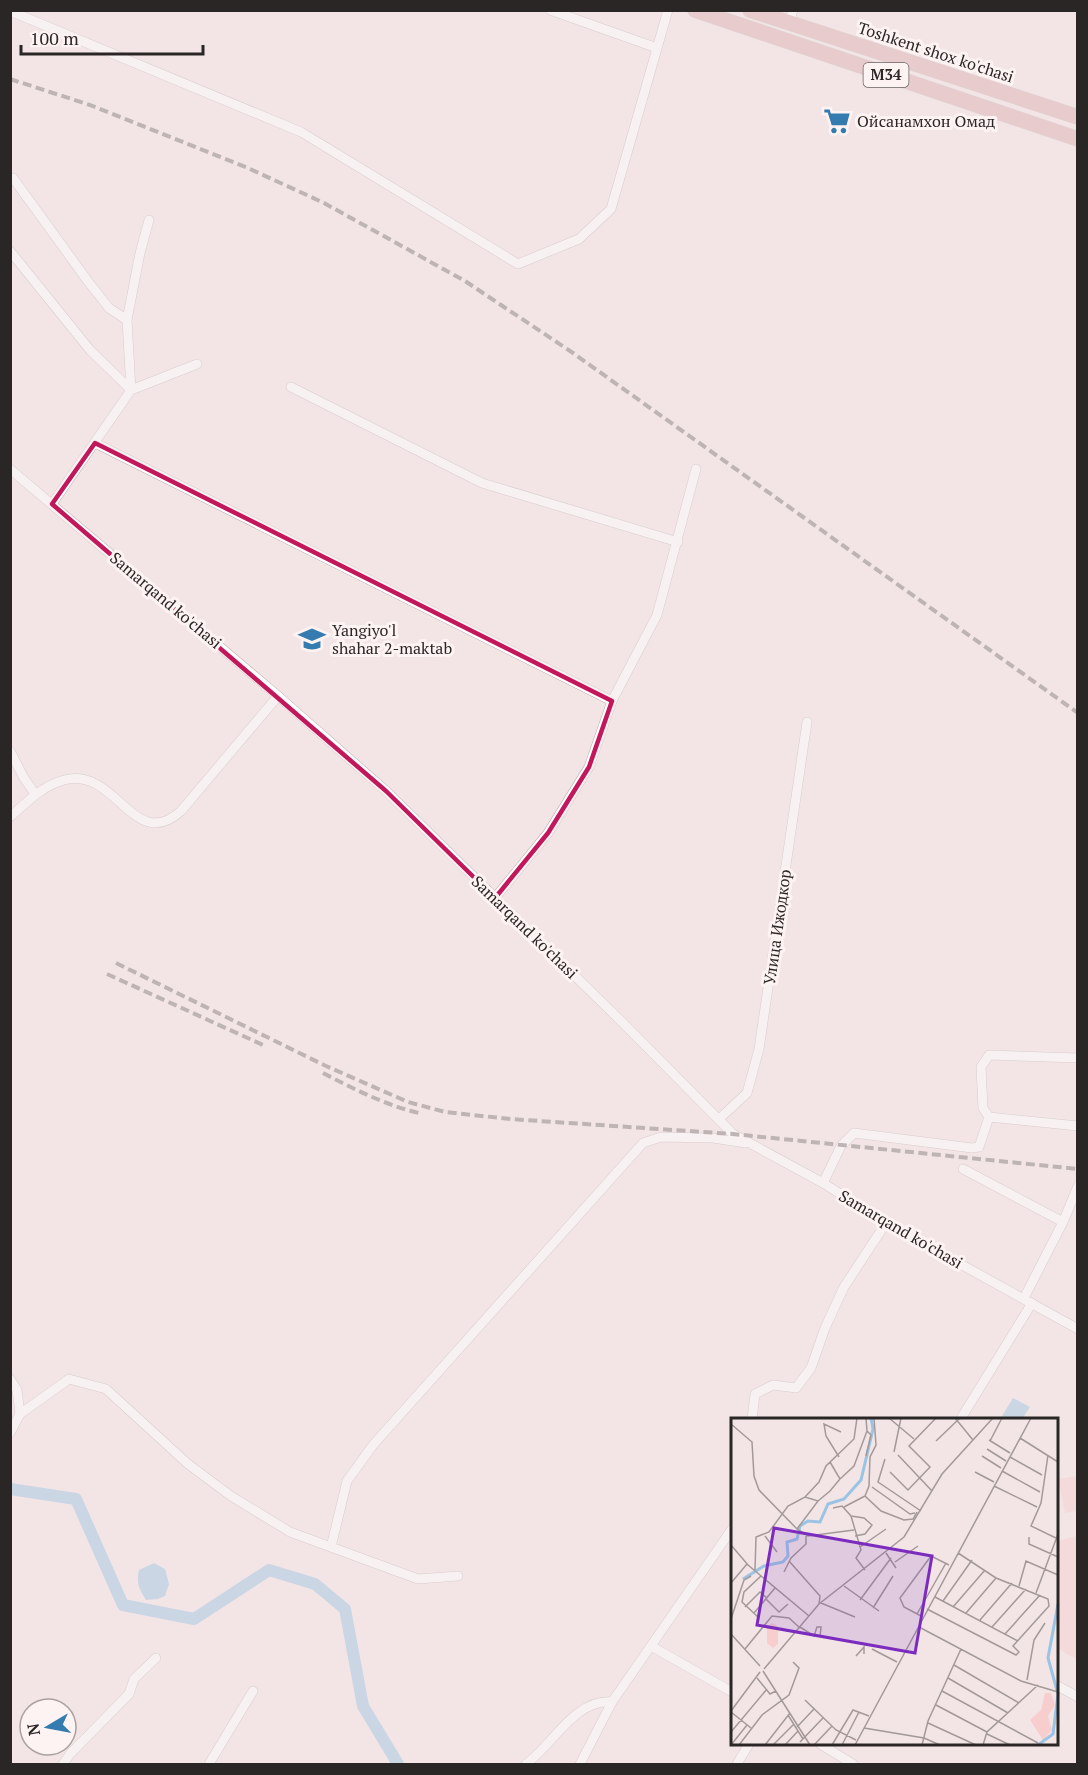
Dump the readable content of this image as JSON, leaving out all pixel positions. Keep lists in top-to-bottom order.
{
  "streets": {
    "main road": ["Toshkent shox ko'chasi", "M34"],
    "street": ["Samarqand ko'chasi", "Улица Ижодкор"]
  },
  "crossings": [
    ["Samarqand ko'chasi", "Улица Ижодкор"]
  ],
  "places": {
    "supermarket": ["Ойсанамхон Омад"],
    "school or university": ["Yangiyo'l shahar 2-maktab"]
  },
  "scale_bar": "100 m",
  "north": "left"
}
